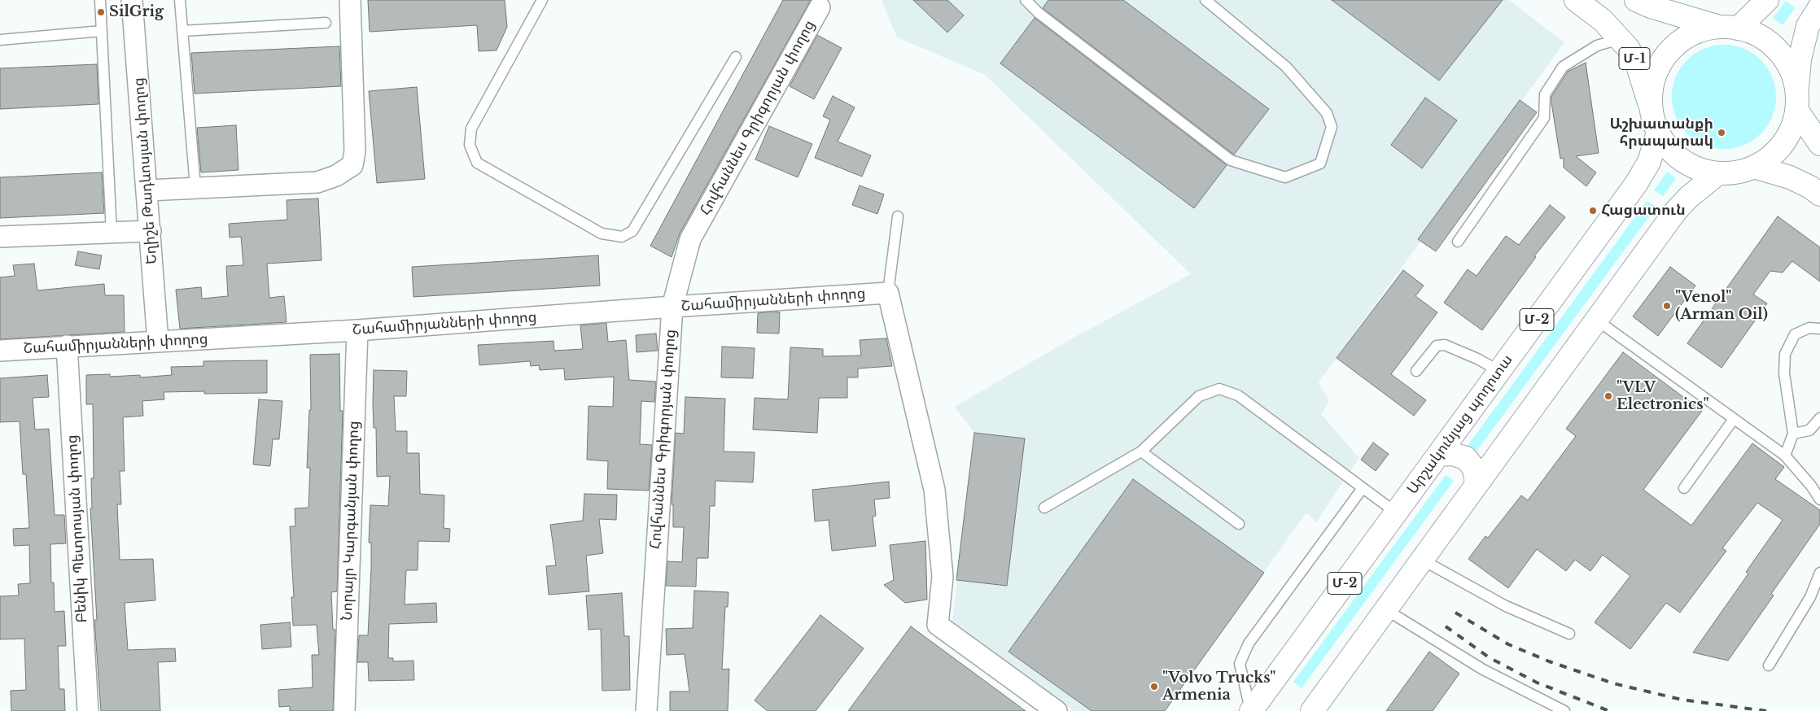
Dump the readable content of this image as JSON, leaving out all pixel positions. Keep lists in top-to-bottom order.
{
  "streets": {
    "main road": ["Մ-1", "Մ-2", "Արշակունյաց պողոտա"],
    "street": [
      "Հովհաննես Գրիգորյան փողոց",
      "Եղիշե Թադևոսյան փողոց",
      "Շահամիրյանների փողոց",
      "Նորայր Կարգանյան փողոց",
      "Բենիկ Պետրոսյան փողոց"
    ]
  },
  "crossings": [
    ["Հովհաննես Գրիգորյան փողոց", "Շահամիրյանների փողոց"],
    ["Եղիշե Թադևոսյան փողոց", "Շահամիրյանների փողոց"],
    ["Շահամիրյանների փողոց", "Նորայր Կարգանյան փողոց"],
    ["Շահամիրյանների փողոց", "Բենիկ Պետրոսյան փողոց"]
  ],
  "places": [
    "SilGrig",
    "Աշխատանքի հրապարակ",
    "Հացատուն",
    "\"Venol\" (Arman Oil)",
    "\"VLV Electronics\"",
    "\"Volvo Trucks\" Armenia"
  ]
}
